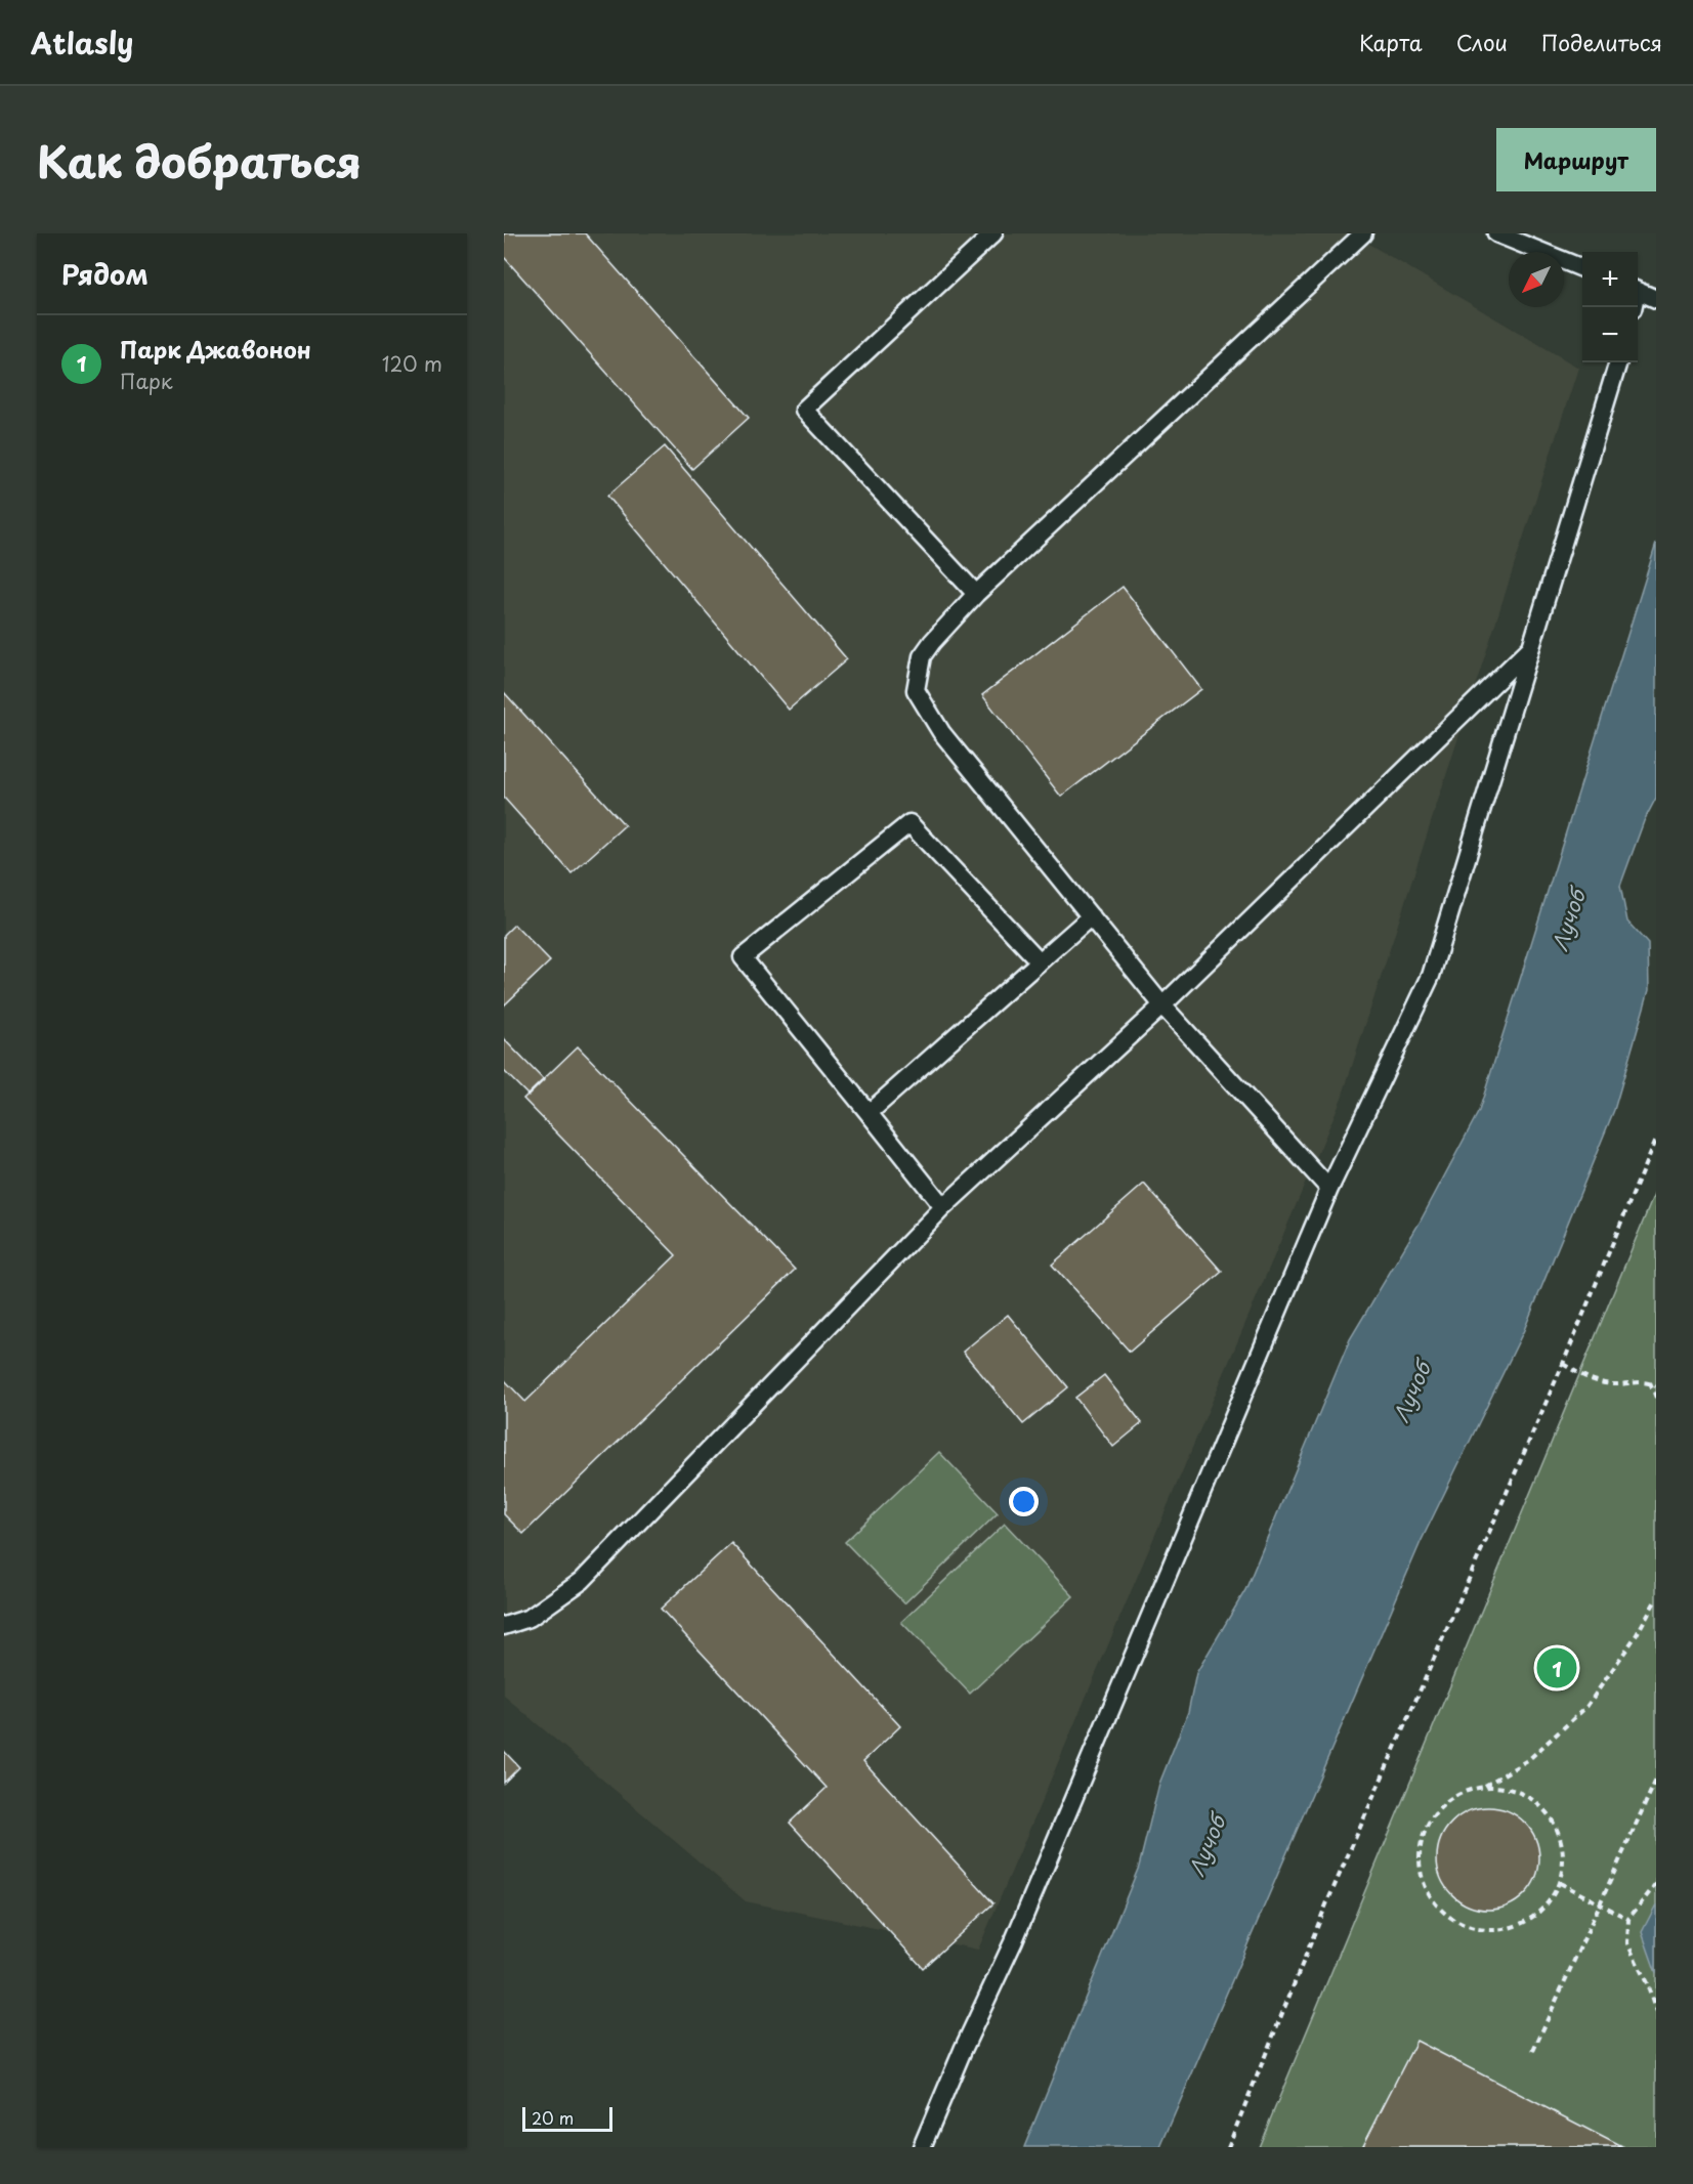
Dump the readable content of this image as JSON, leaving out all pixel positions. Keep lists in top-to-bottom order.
{
  "water": ["Лучоб"],
  "scale_bar": "20 m",
  "north": "bottom left",
  "page": {
    "header": "Atlasly",
    "nav": ["Карта", "Слои", "Поделиться"],
    "title": "Как добраться",
    "buttons": "Маршрут",
    "heading": "Рядом",
    "map_buttons": ["+", "−"],
    "list": [
      {
        "mark": "1",
        "name": "Парк Джавонон",
        "note": "Парк",
        "value": "120 m"
      }
    ],
    "pins": "1",
    "scale": "20 m"
  }
}
